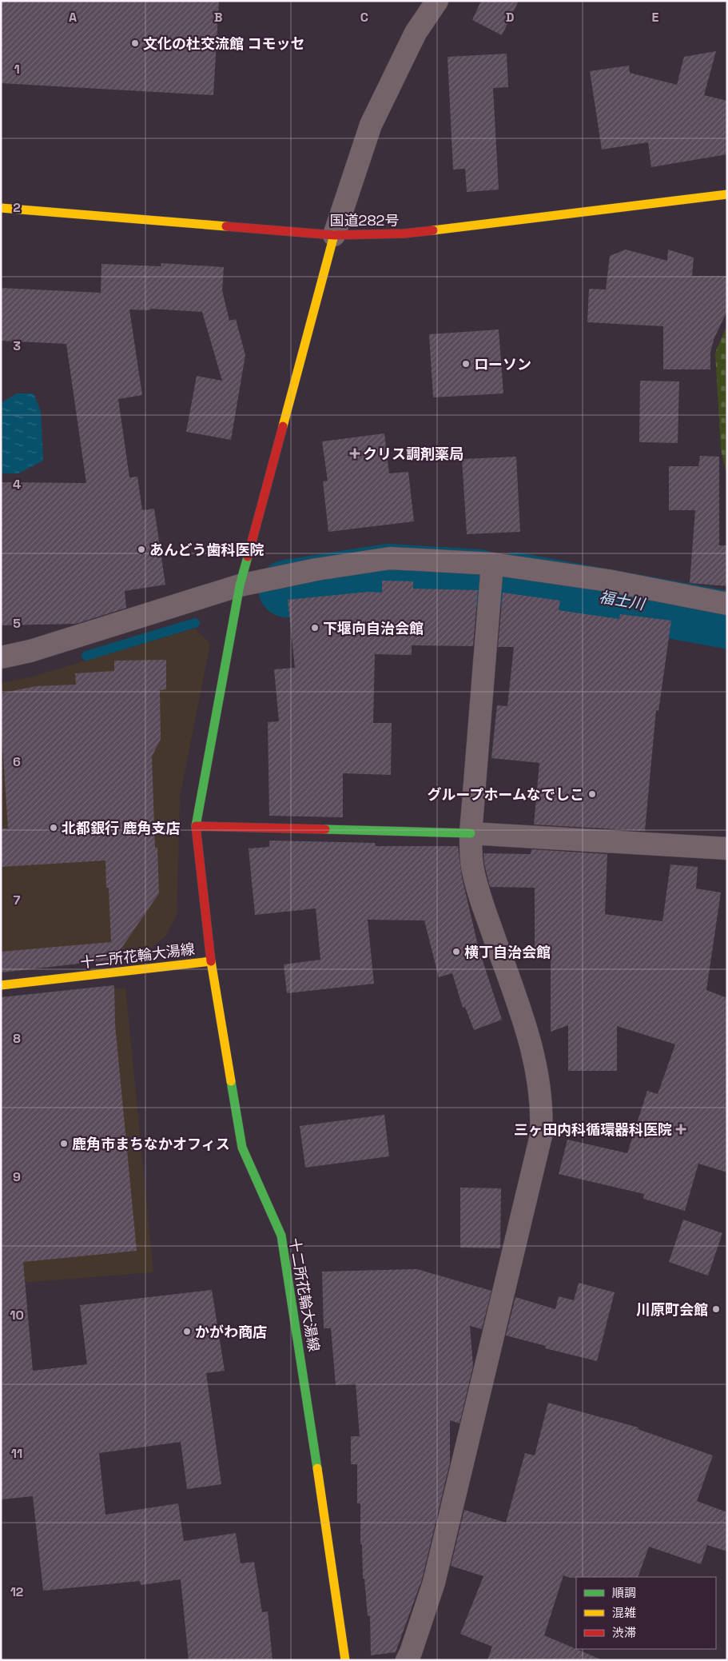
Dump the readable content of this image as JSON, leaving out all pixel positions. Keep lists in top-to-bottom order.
{
  "streets": {
    "main road": ["国道282号", "十二所花輪大湯線"]
  },
  "water": ["福士川"],
  "places": {
    "other": [
      "文化の杜交流館 コモッセ",
      "ローソン",
      "あんどう歯科医院",
      "下堰向自治会館",
      "グループホームなでしこ",
      "北都銀行 鹿角支店",
      "横丁自治会館",
      "鹿角市まちなかオフィス",
      "川原町会館",
      "かがわ商店"
    ],
    "health": ["クリス調剤薬局", "三ヶ田内科循環器科医院"]
  },
  "legend": ["順調", "混雑", "渋滞"],
  "grid": {
    "columns": [
      "A",
      "B",
      "C",
      "D",
      "E"
    ],
    "rows": [
      "1",
      "2",
      "3",
      "4",
      "5",
      "6",
      "7",
      "8",
      "9",
      "10",
      "11",
      "12"
    ]
  }
}
